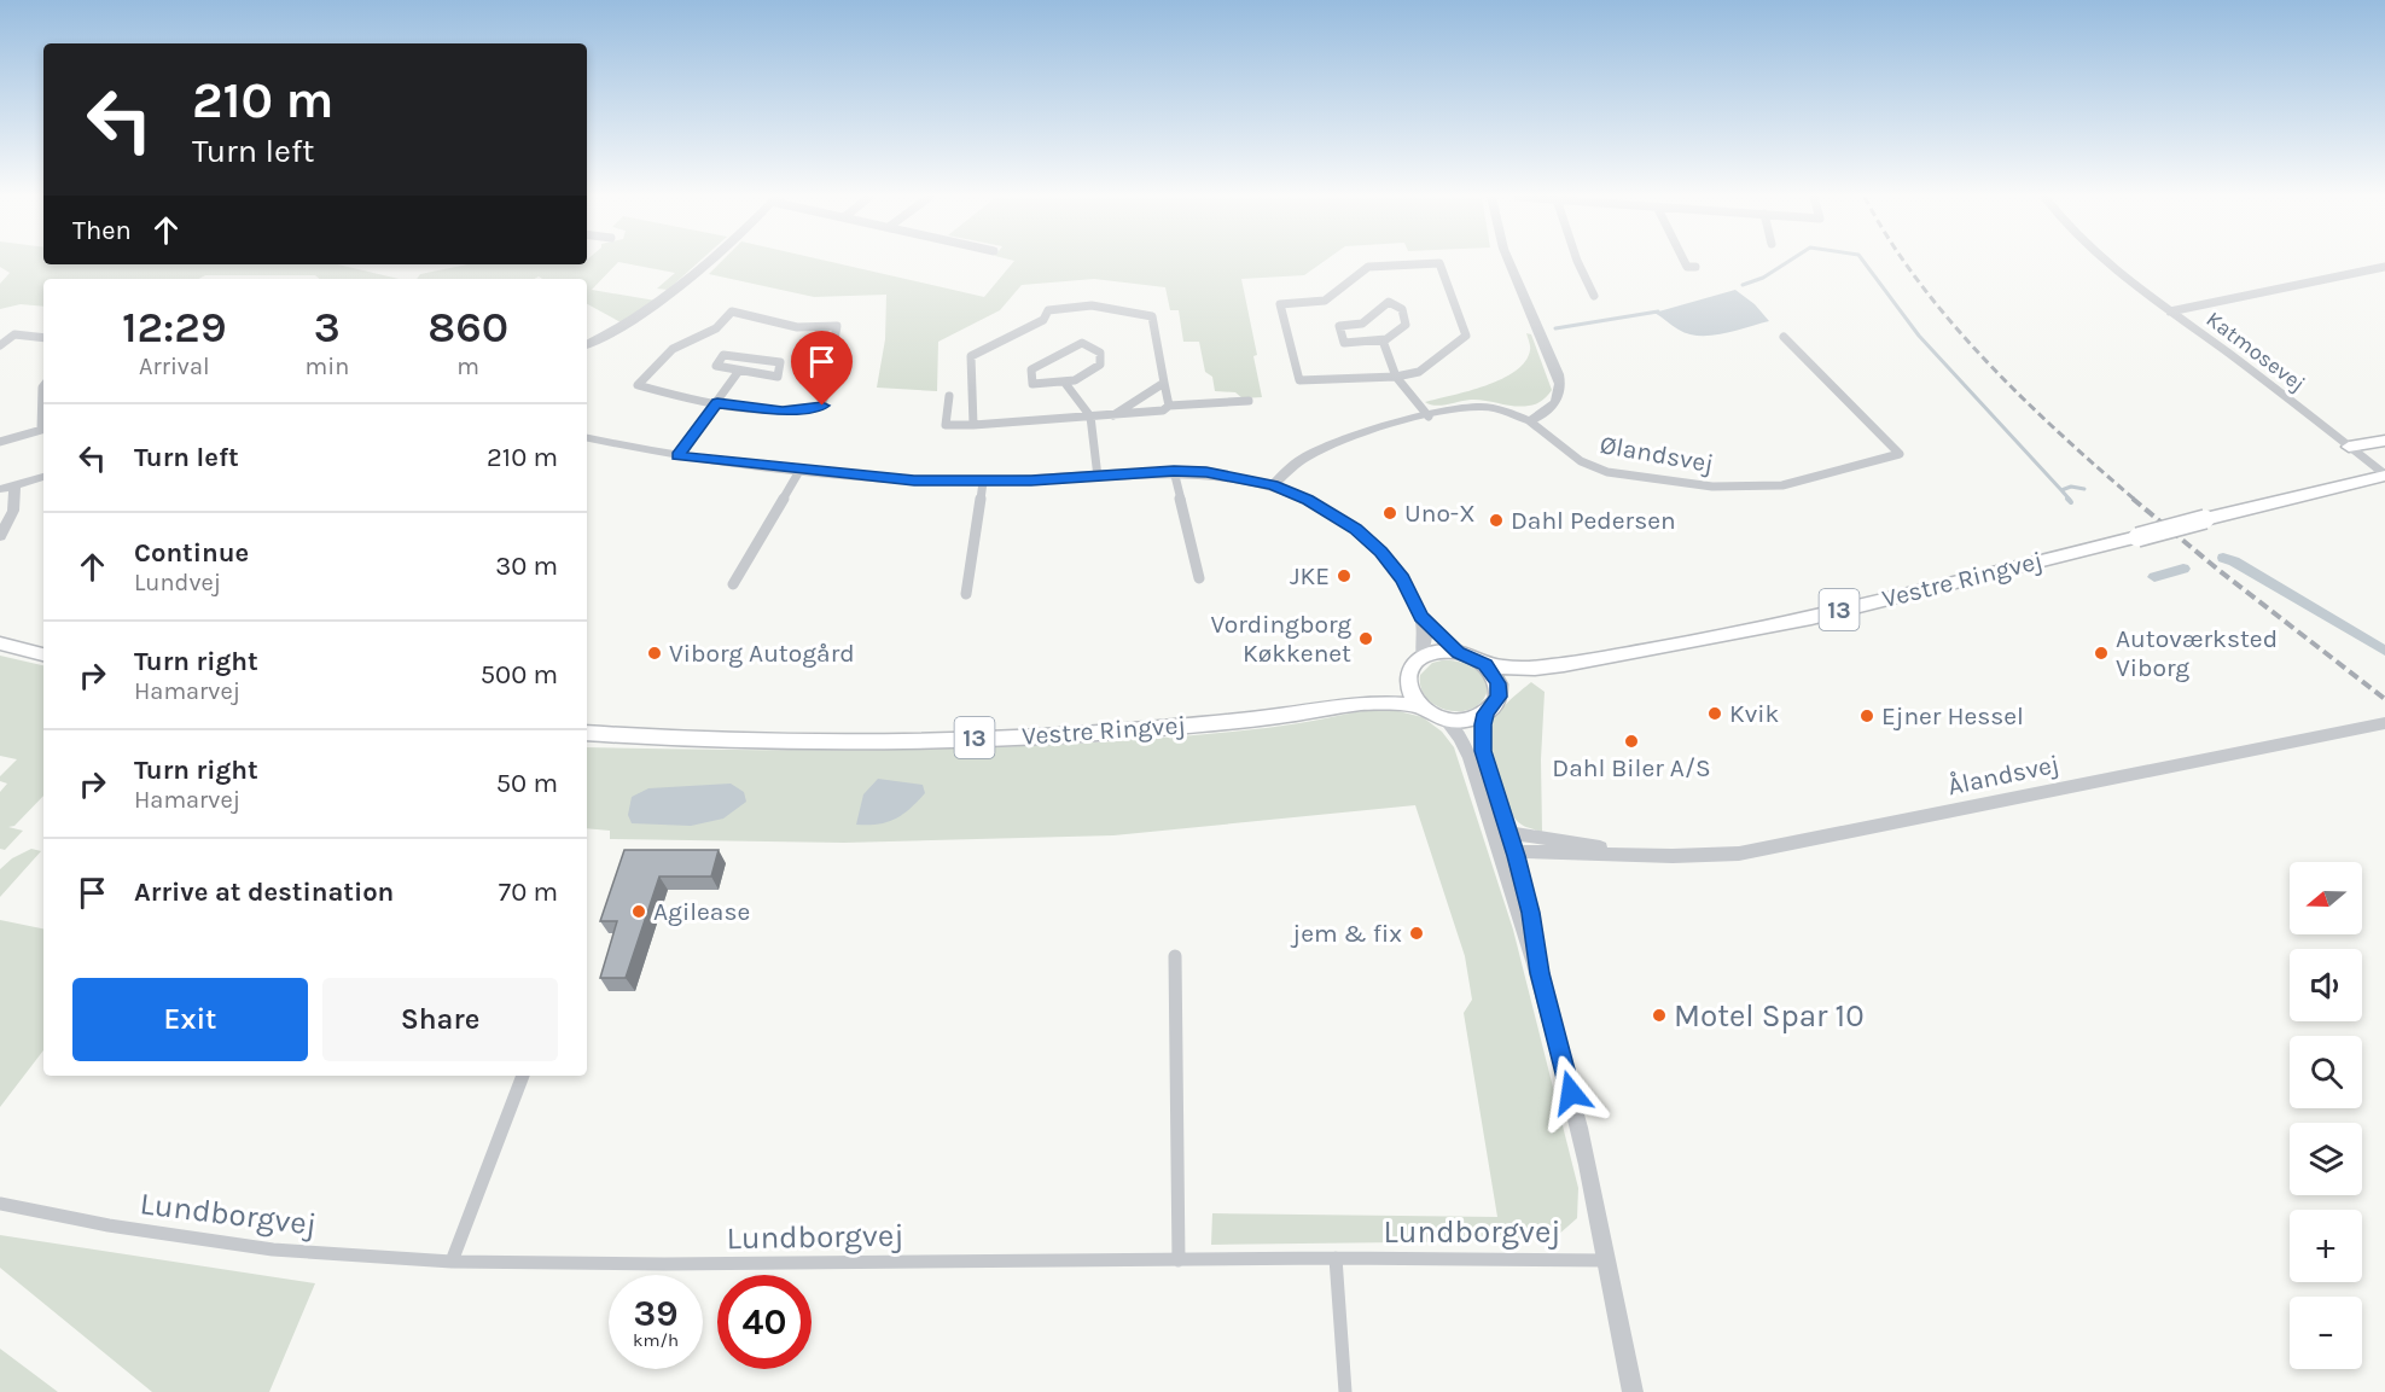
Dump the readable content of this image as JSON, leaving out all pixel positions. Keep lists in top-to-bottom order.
{
  "streets": {
    "main road": ["Vestre Ringvej", "13"],
    "street": [
      "Katmosevej",
      "Ølandsvej",
      "Ålandsvej",
      "Lundborgvej"
    ]
  },
  "crossings": [
    ["Katmosevej", "Vestre Ringvej"],
    ["Vestre Ringvej", "13"]
  ],
  "places": [
    "Uno-X",
    "Dahl Pedersen",
    "JKE",
    "Vordingborg Køkkenet",
    "Viborg Autogård",
    "Autoværksted Viborg",
    "Kvik",
    "Ejner Hessel",
    "Dahl Biler A/S",
    "Agilease",
    "jem & fix",
    "Motel Spar 10"
  ],
  "north": "left",
  "page": {
    "turn": ["210 m", "Turn left"],
    "then": "Then",
    "eta": [
      "12:29",
      "Arrival",
      "3",
      "min",
      "860",
      "m"
    ],
    "list": [
      {
        "name": "Turn left",
        "value": "210 m"
      },
      {
        "name": "Continue",
        "note": "Lundvej",
        "value": "30 m"
      },
      {
        "name": "Turn right",
        "note": "Hamarvej",
        "value": "500 m"
      },
      {
        "name": "Turn right",
        "note": "Hamarvej",
        "value": "50 m"
      },
      {
        "name": "Arrive at destination",
        "value": "70 m"
      }
    ],
    "map_buttons": ["+", "−"],
    "buttons": ["Exit", "Share"],
    "speed": "39 km/h",
    "limit": "40"
  }
}
